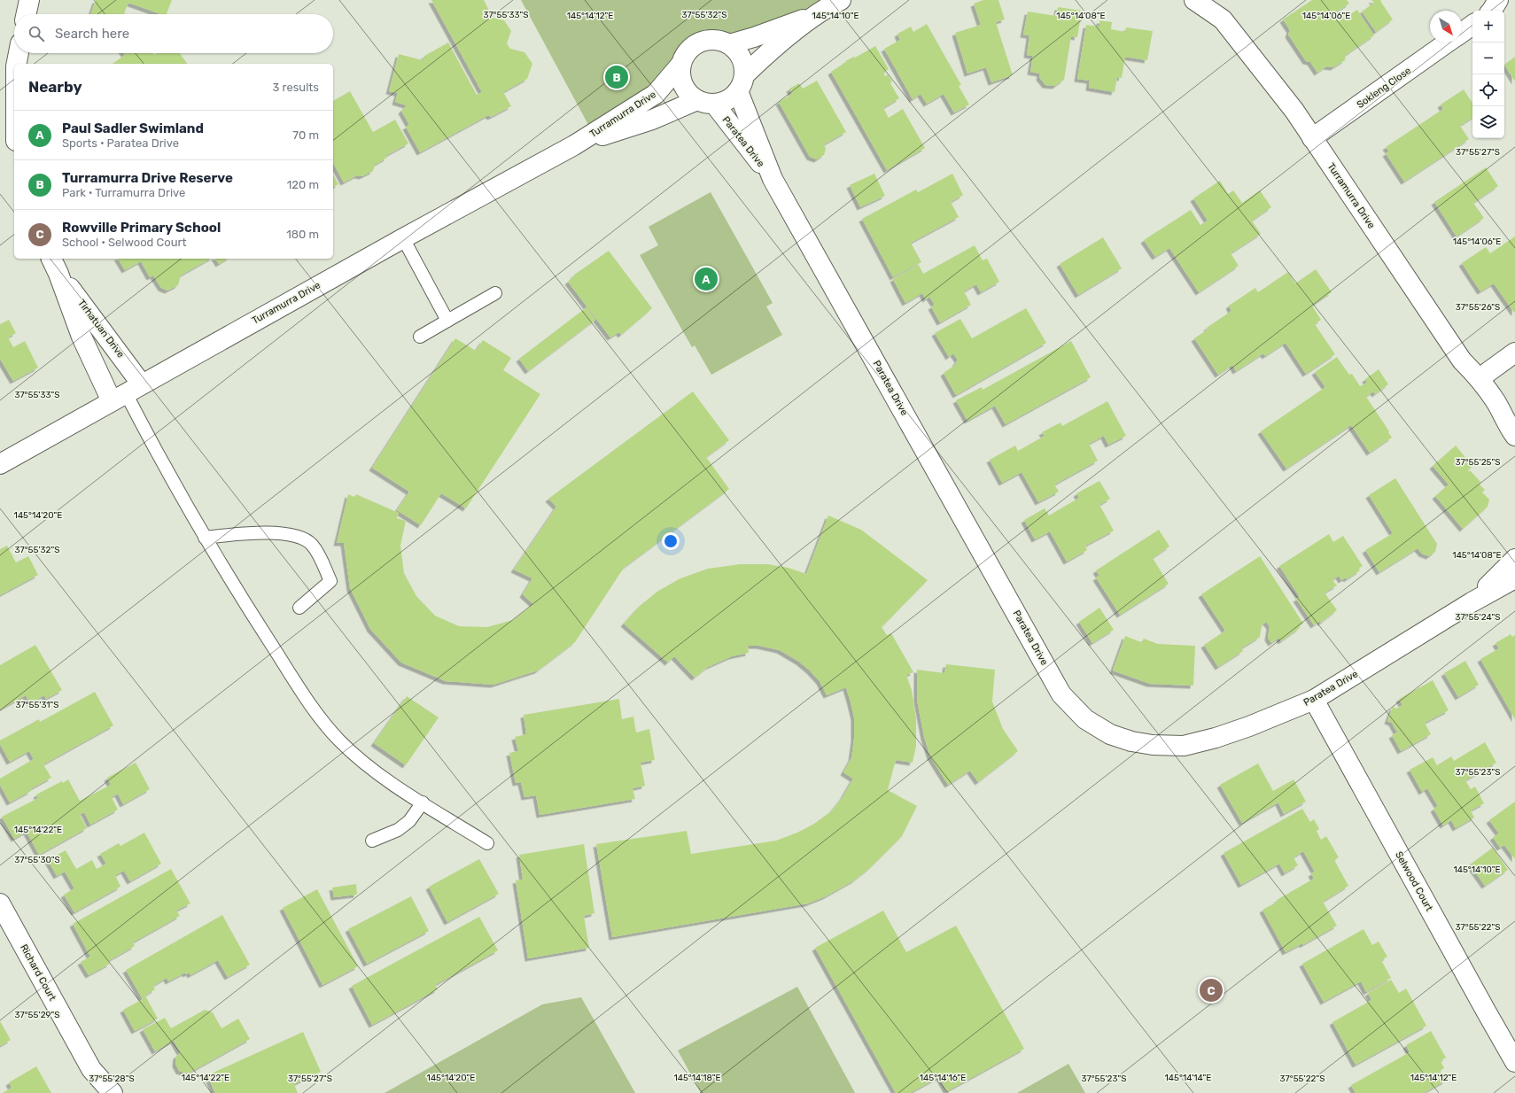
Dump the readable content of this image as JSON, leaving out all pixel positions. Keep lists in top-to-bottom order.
{
  "streets": {
    "street": [
      "Sokleng Close",
      "Turramurra Drive",
      "Paratea Drive",
      "Tirhatuan Drive",
      "Selwood Court",
      "Richard Court"
    ]
  },
  "crossings": [
    ["Sokleng Close", "Turramurra Drive"],
    ["Turramurra Drive", "Paratea Drive"],
    ["Turramurra Drive", "Tirhatuan Drive"],
    ["Paratea Drive", "Selwood Court"]
  ],
  "north": "bottom right",
  "page": {
    "map_buttons": ["+", "−"],
    "search": "Search here",
    "pins": ["B", "A", "C"],
    "heading": ["Nearby", "3 results"],
    "list": [
      {
        "mark": "A",
        "name": "Paul Sadler Swimland",
        "note": "Sports · Paratea Drive",
        "value": "70 m"
      },
      {
        "mark": "B",
        "name": "Turramurra Drive Reserve",
        "note": "Park · Turramurra Drive",
        "value": "120 m"
      },
      {
        "mark": "C",
        "name": "Rowville Primary School",
        "note": "School · Selwood Court",
        "value": "180 m"
      }
    ]
  },
  "coordinates": [
    "37°55'33\"S",
    "37°55'32\"S",
    "145°14'12\"E",
    "145°14'10\"E",
    "145°14'08\"E",
    "145°14'06\"E",
    "37°55'27\"S",
    "37°55'26\"S",
    "37°55'25\"S",
    "145°14'20\"E",
    "37°55'24\"S",
    "37°55'31\"S",
    "37°55'23\"S",
    "145°14'22\"E",
    "37°55'30\"S",
    "37°55'22\"S",
    "37°55'29\"S",
    "145°14'18\"E",
    "145°14'16\"E",
    "145°14'14\"E",
    "37°55'28\"S"
  ]
}
